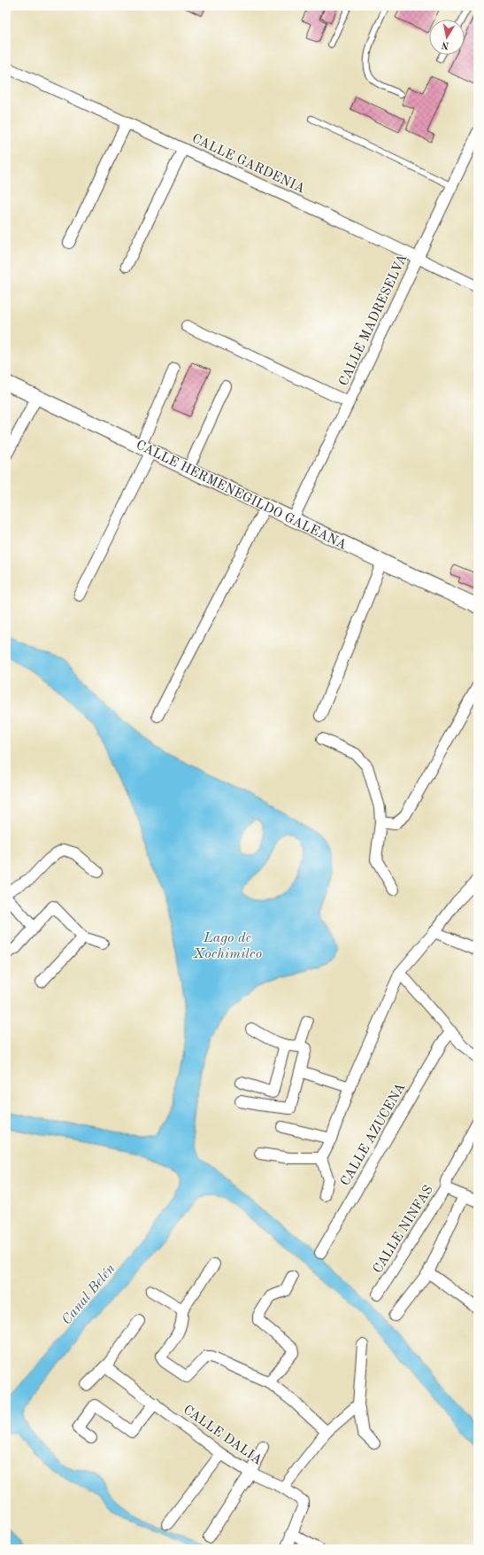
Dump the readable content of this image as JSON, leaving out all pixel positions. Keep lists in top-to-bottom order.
{
  "streets": {
    "street": [
      "CALLE GARDENIA",
      "CALLE MADRESELVA",
      "CALLE HERMENEGILDO GALEANA",
      "CALLE AZUCENA",
      "CALLE NINFAS",
      "CALLE DALIA"
    ]
  },
  "crossings": [
    ["CALLE GARDENIA", "CALLE MADRESELVA"],
    ["CALLE MADRESELVA", "CALLE HERMENEGILDO GALEANA"]
  ],
  "water": ["Lago de Xochimilco", "Canal Belén"],
  "north": "bottom"
}
